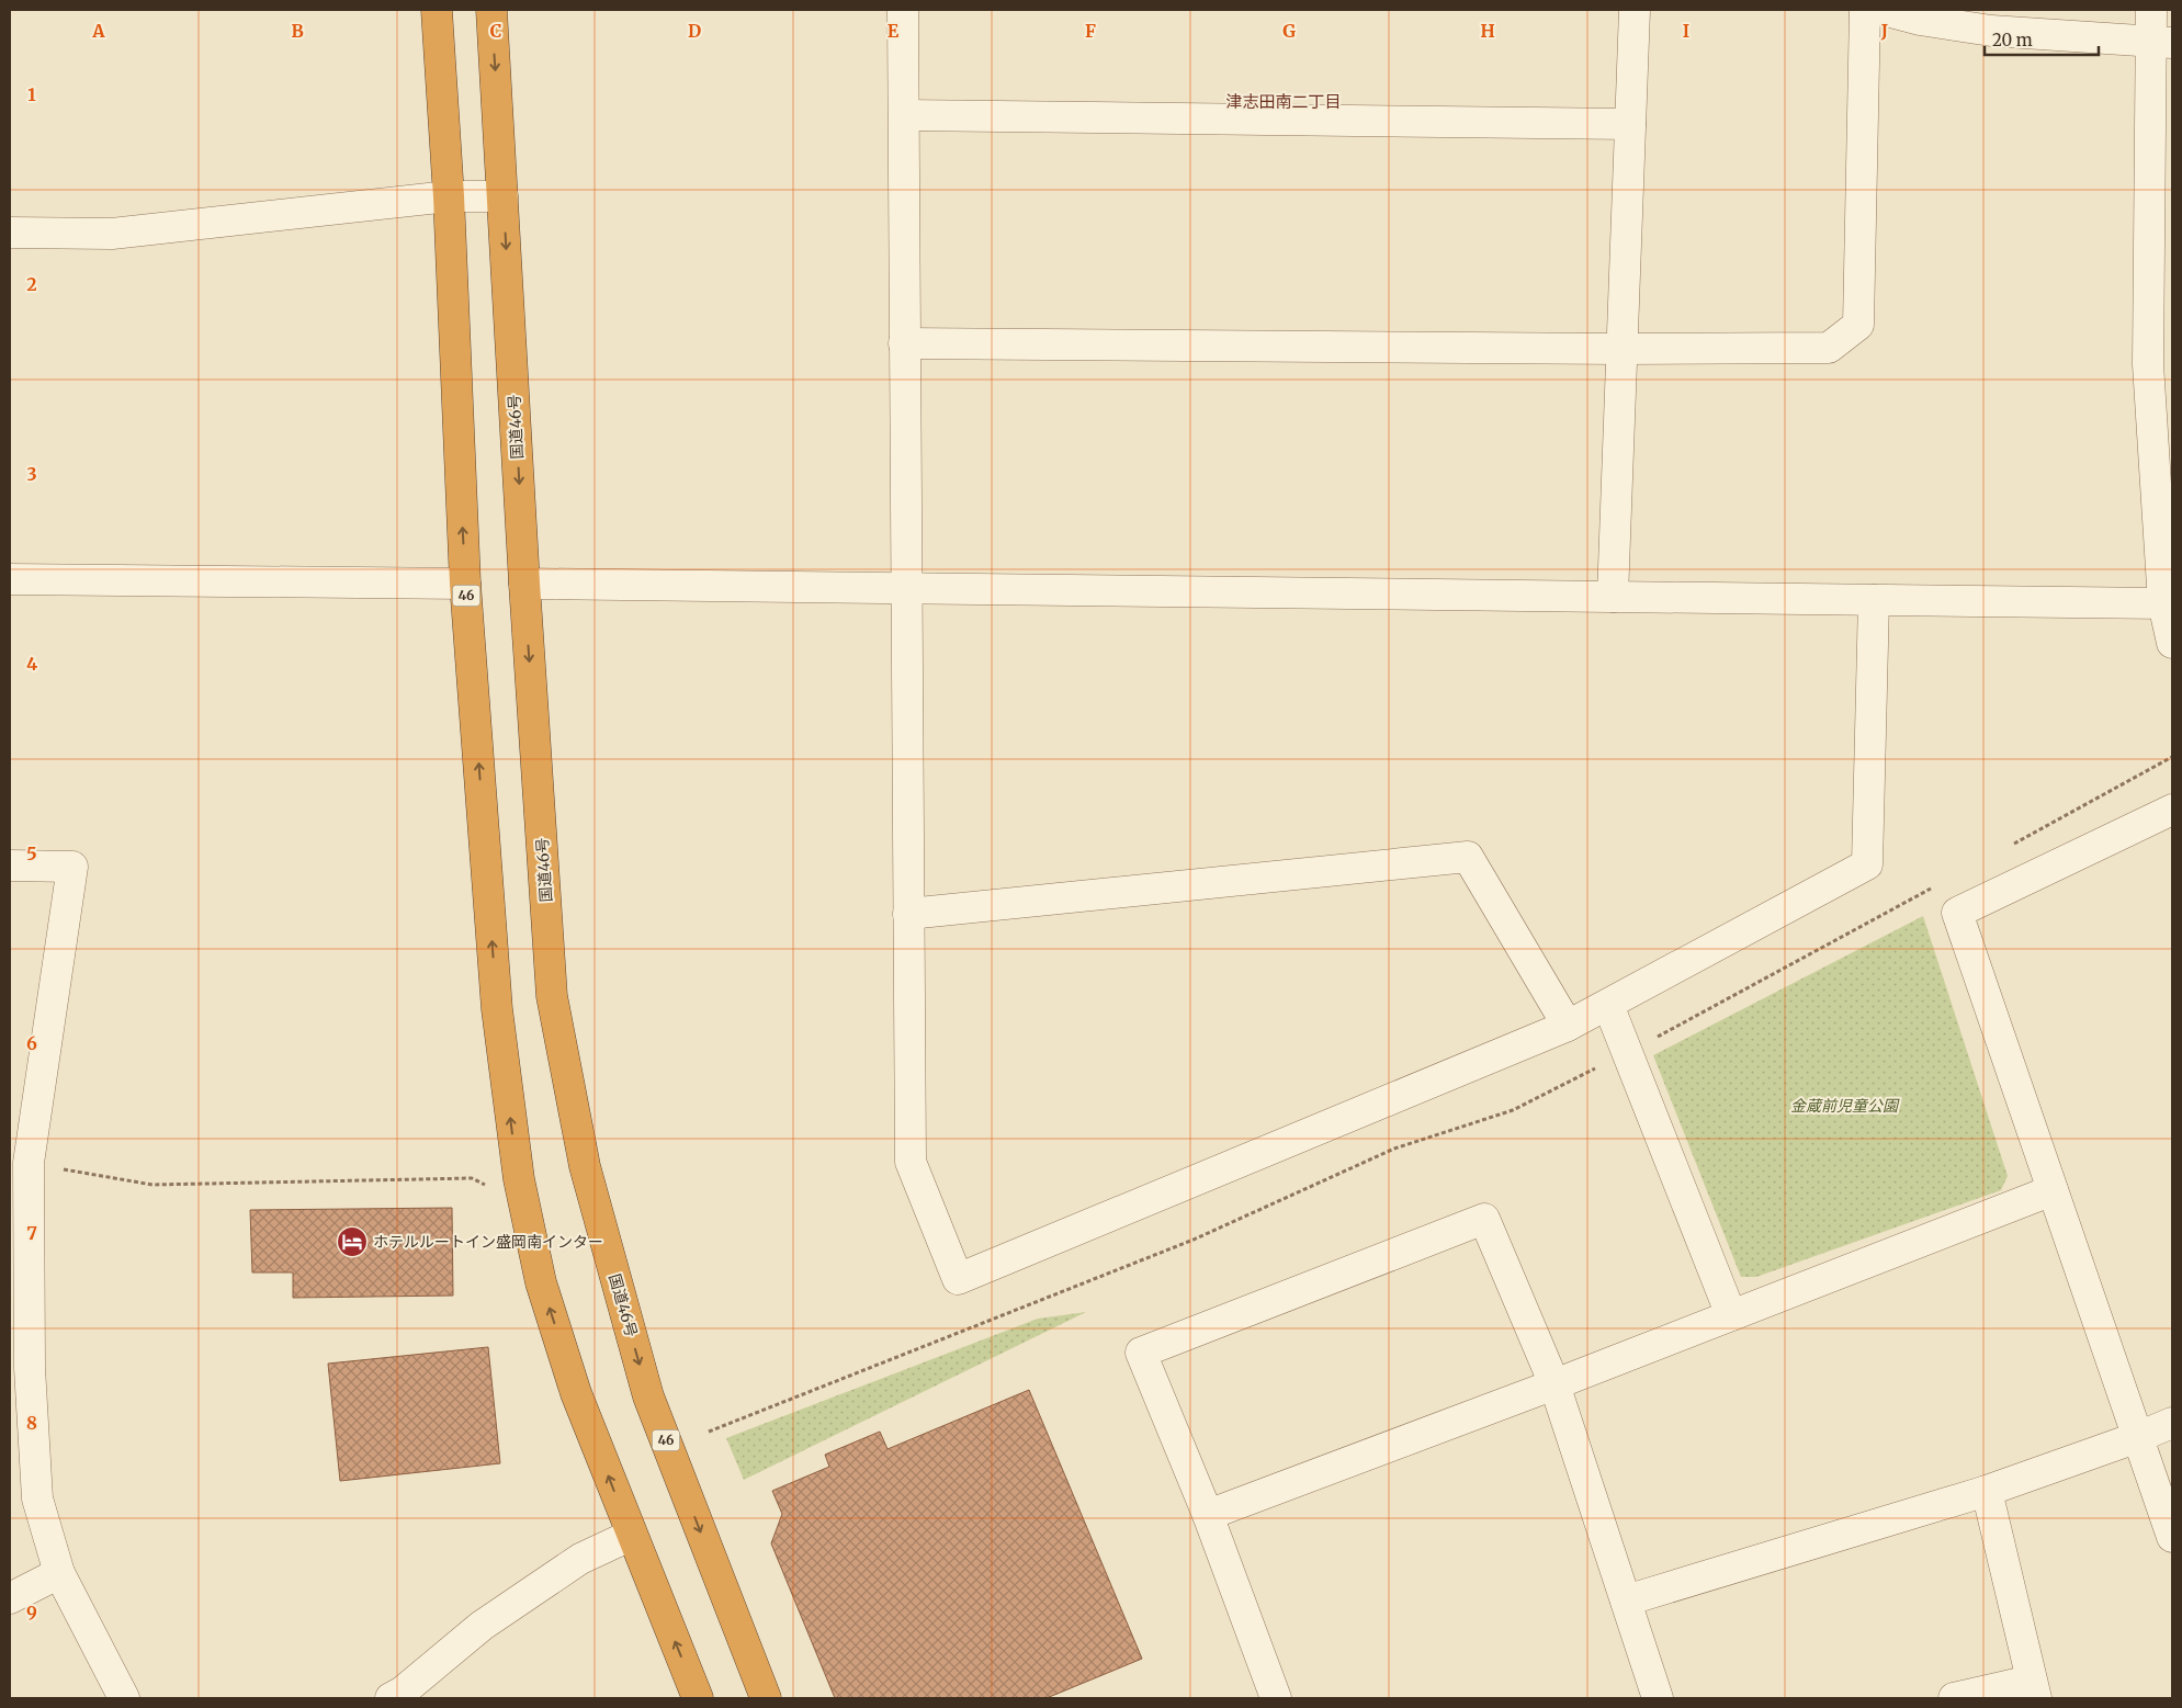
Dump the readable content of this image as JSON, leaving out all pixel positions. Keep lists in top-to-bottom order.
{
  "streets": {
    "highway": ["国道46号", "46"]
  },
  "districts": ["津志田南二丁目"],
  "parks": ["金蔵前児童公園"],
  "places": {
    "hotel": ["ホテルルートイン盛岡南インター"]
  },
  "scale_bar": "20 m",
  "grid": {
    "columns": [
      "A",
      "B",
      "C",
      "D",
      "E",
      "F",
      "G",
      "H",
      "I",
      "J"
    ],
    "rows": [
      "1",
      "2",
      "3",
      "4",
      "5",
      "6",
      "7",
      "8",
      "9"
    ]
  }
}
